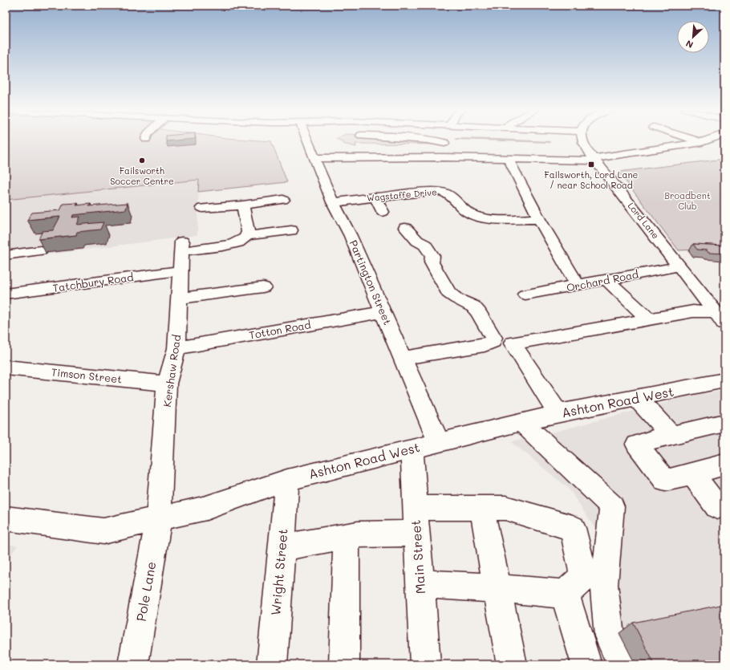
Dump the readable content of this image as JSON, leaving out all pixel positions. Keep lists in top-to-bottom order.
{
  "streets": {
    "street": [
      "Wagstaffe Drive",
      "Lord Lane",
      "Orchard Road",
      "Tatchbury Road",
      "Partington Street",
      "Totton Road",
      "Kershaw Road",
      "Timson Street",
      "Ashton Road West",
      "Main Street",
      "Wright Street",
      "Pole Lane"
    ]
  },
  "crossings": [
    ["Wagstaffe Drive", "Partington Street"],
    ["Lord Lane", "Orchard Road"],
    ["Tatchbury Road", "Kershaw Road"],
    ["Partington Street", "Totton Road"],
    ["Partington Street", "Ashton Road West"],
    ["Totton Road", "Kershaw Road"],
    ["Kershaw Road", "Timson Street"],
    ["Kershaw Road", "Ashton Road West"],
    ["Kershaw Road", "Pole Lane"],
    ["Ashton Road West", "Main Street"],
    ["Ashton Road West", "Wright Street"],
    ["Ashton Road West", "Pole Lane"]
  ],
  "parks": ["Broadbent Club"],
  "places": {
    "other": ["Failsworth Soccer Centre"],
    "transit": ["Failsworth, Lord Lane / near School Road"]
  },
  "north": "bottom left"
}
